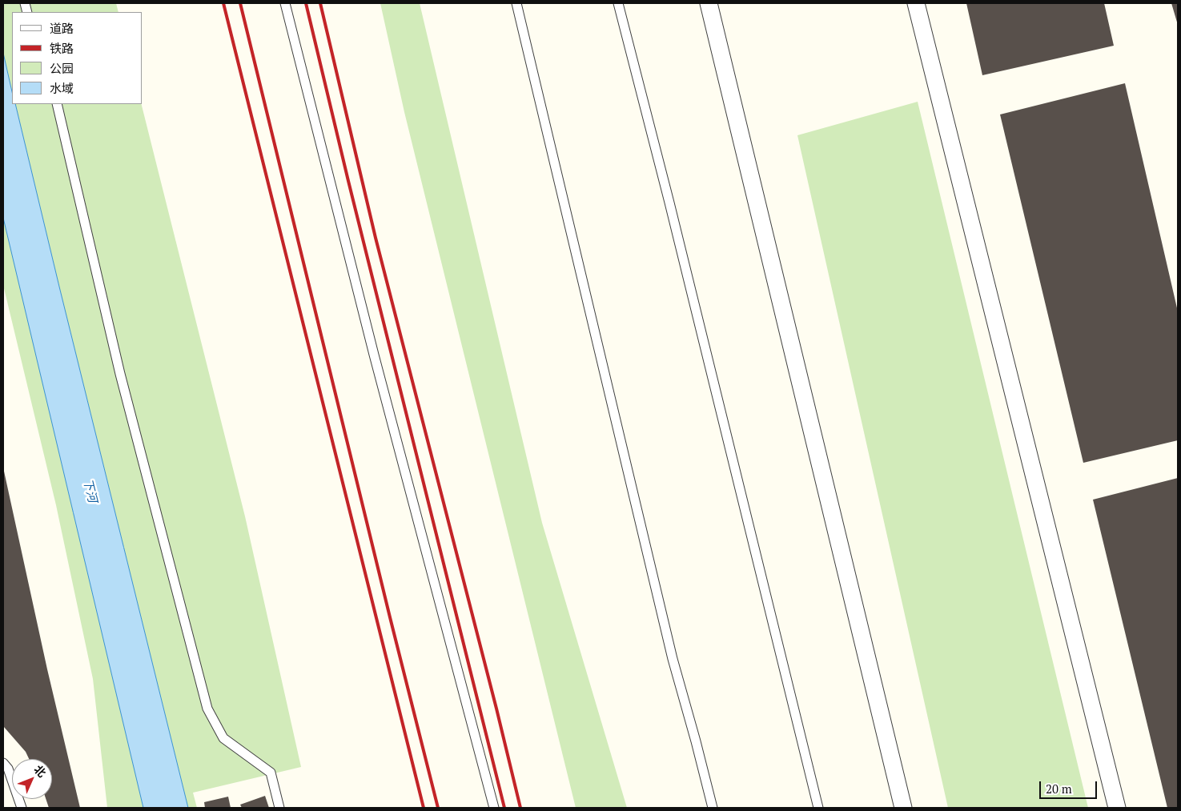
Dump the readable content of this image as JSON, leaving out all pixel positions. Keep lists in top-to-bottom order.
{
  "water": ["下河"],
  "legend": [
    "道路",
    "铁路",
    "公园",
    "水域"
  ],
  "scale_bar": "20 m",
  "north": "top right"
}
